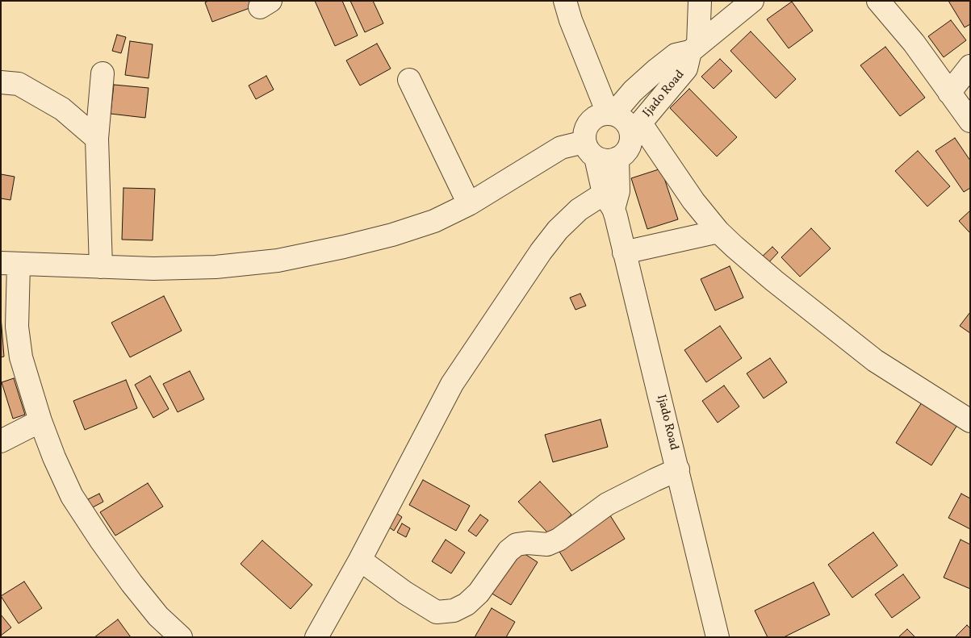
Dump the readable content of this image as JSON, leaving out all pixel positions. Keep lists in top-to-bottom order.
{
  "streets": {
    "street": ["Ijado Road"]
  }
}
